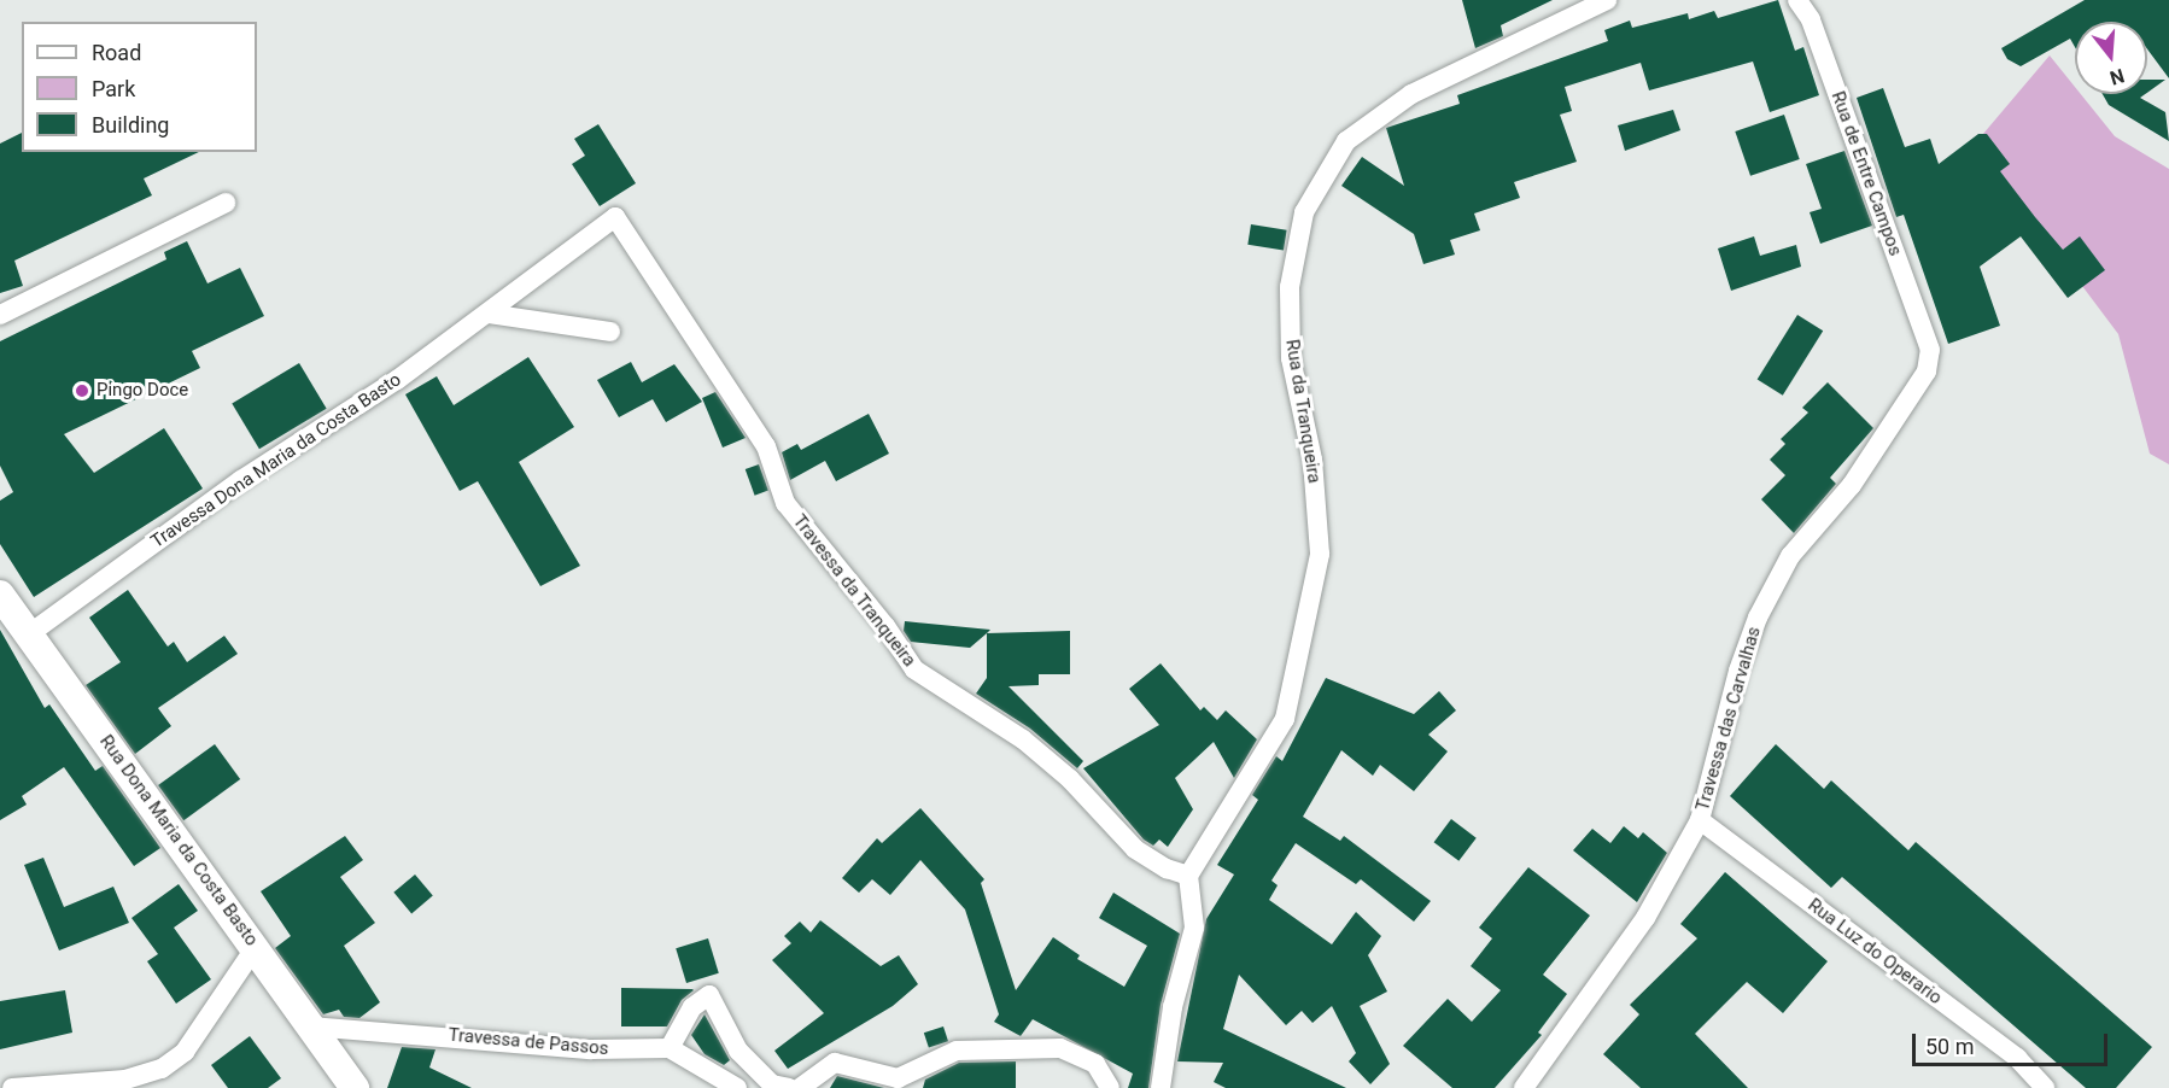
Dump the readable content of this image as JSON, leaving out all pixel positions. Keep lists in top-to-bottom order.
{
  "streets": {
    "street": [
      "Rua de Entre Campos",
      "Rua da Tranqueira",
      "Travessa Dona Maria da Costa Basto",
      "Travessa da Tranqueira",
      "Travessa das Carvalhas",
      "Rua Dona Maria da Costa Basto",
      "Rua Luz do Operario",
      "Travessa de Passos"
    ]
  },
  "crossings": [
    ["Rua de Entre Campos", "Travessa das Carvalhas"],
    ["Rua da Tranqueira", "Travessa da Tranqueira"],
    ["Travessa Dona Maria da Costa Basto", "Travessa da Tranqueira"],
    ["Travessa Dona Maria da Costa Basto", "Rua Dona Maria da Costa Basto"],
    ["Travessa das Carvalhas", "Rua Luz do Operario"],
    ["Rua Dona Maria da Costa Basto", "Travessa de Passos"]
  ],
  "places": ["Pingo Doce"],
  "legend": ["Road", "Park", "Building"],
  "scale_bar": "50 m",
  "north": "bottom"
}
